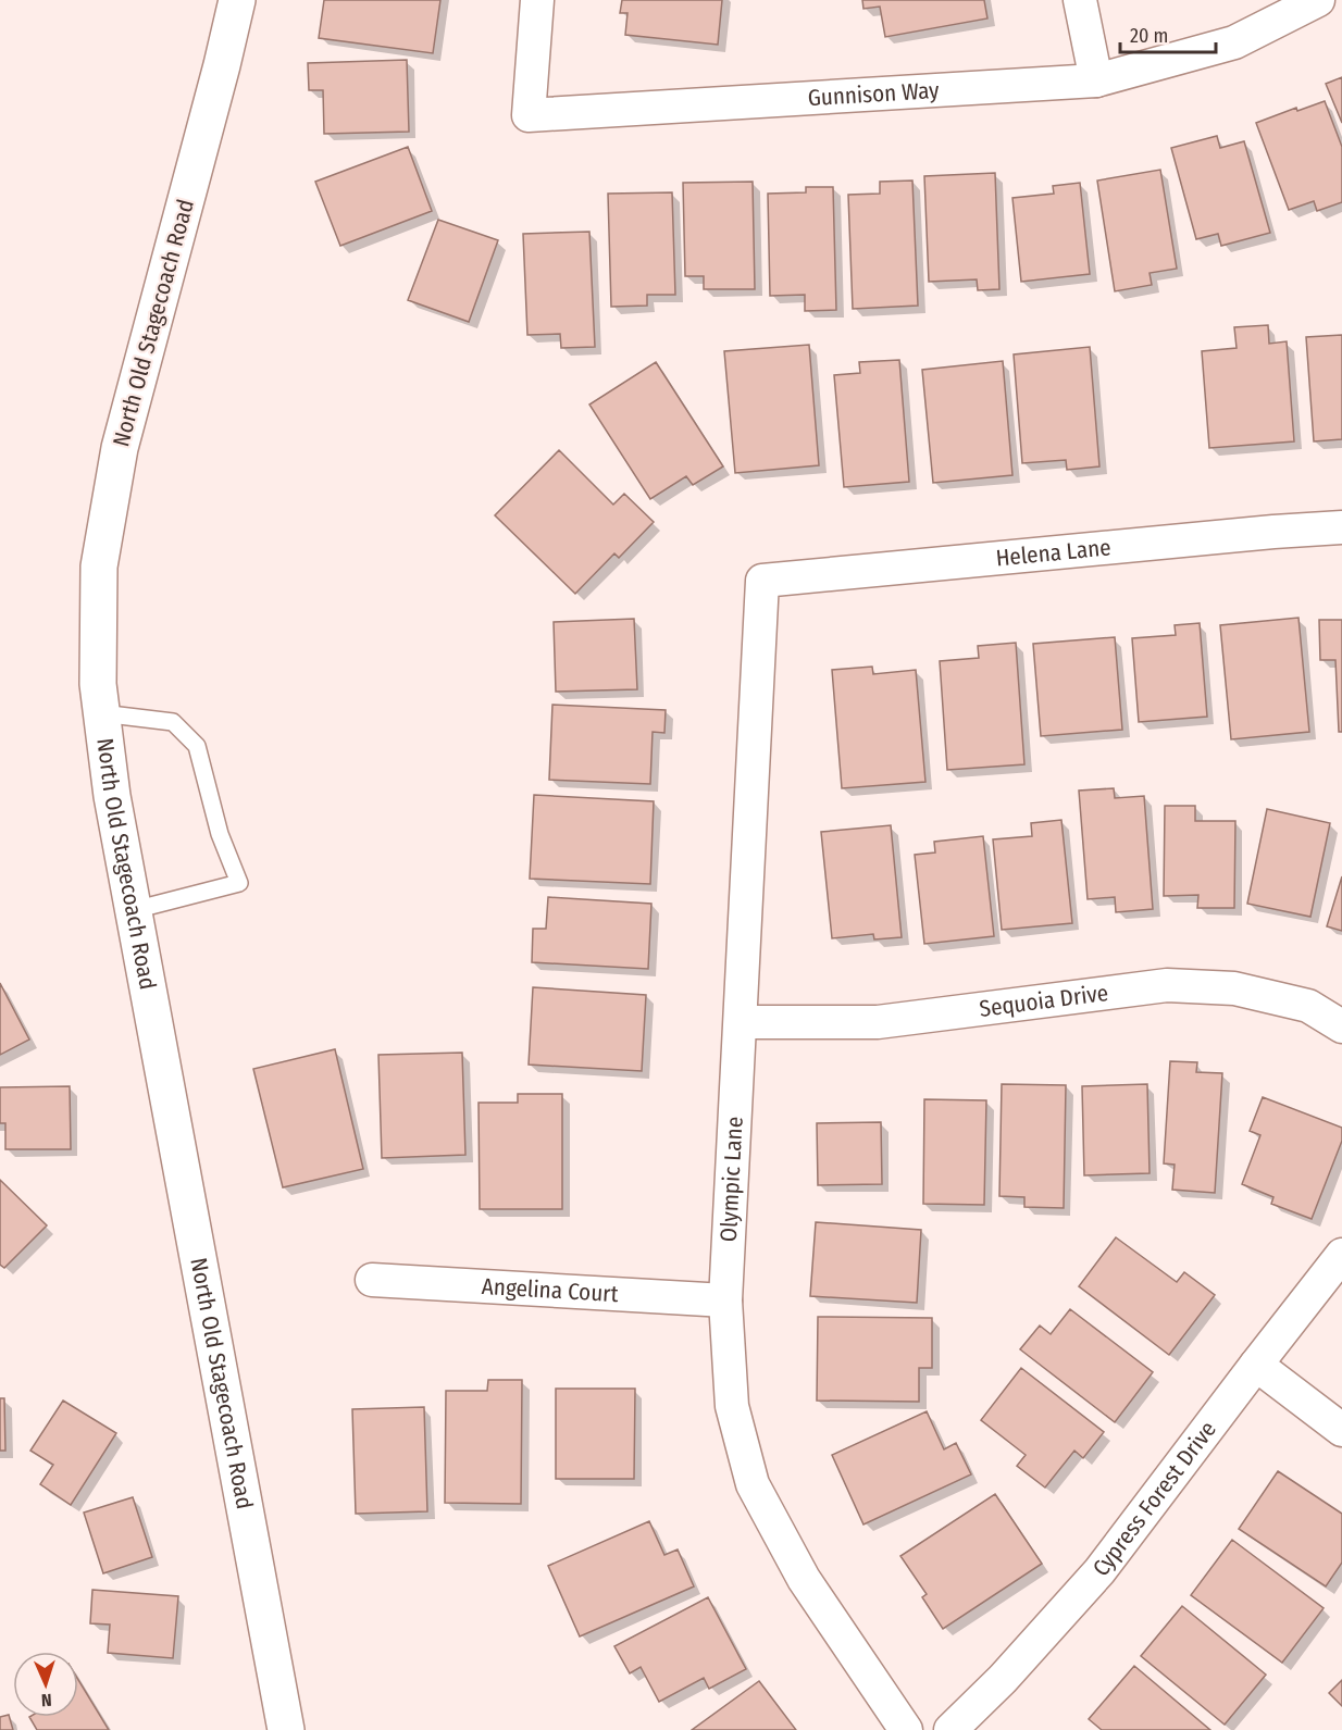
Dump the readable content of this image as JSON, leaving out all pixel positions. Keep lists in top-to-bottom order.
{
  "streets": {
    "street": [
      "Gunnison Way",
      "North Old Stagecoach Road",
      "Helena Lane",
      "Sequoia Drive",
      "Olympic Lane",
      "Angelina Court",
      "Cypress Forest Drive"
    ]
  },
  "crossings": [
    ["Helena Lane", "Olympic Lane"],
    ["Sequoia Drive", "Olympic Lane"],
    ["Olympic Lane", "Angelina Court"]
  ],
  "scale_bar": "20 m",
  "north": "bottom"
}
